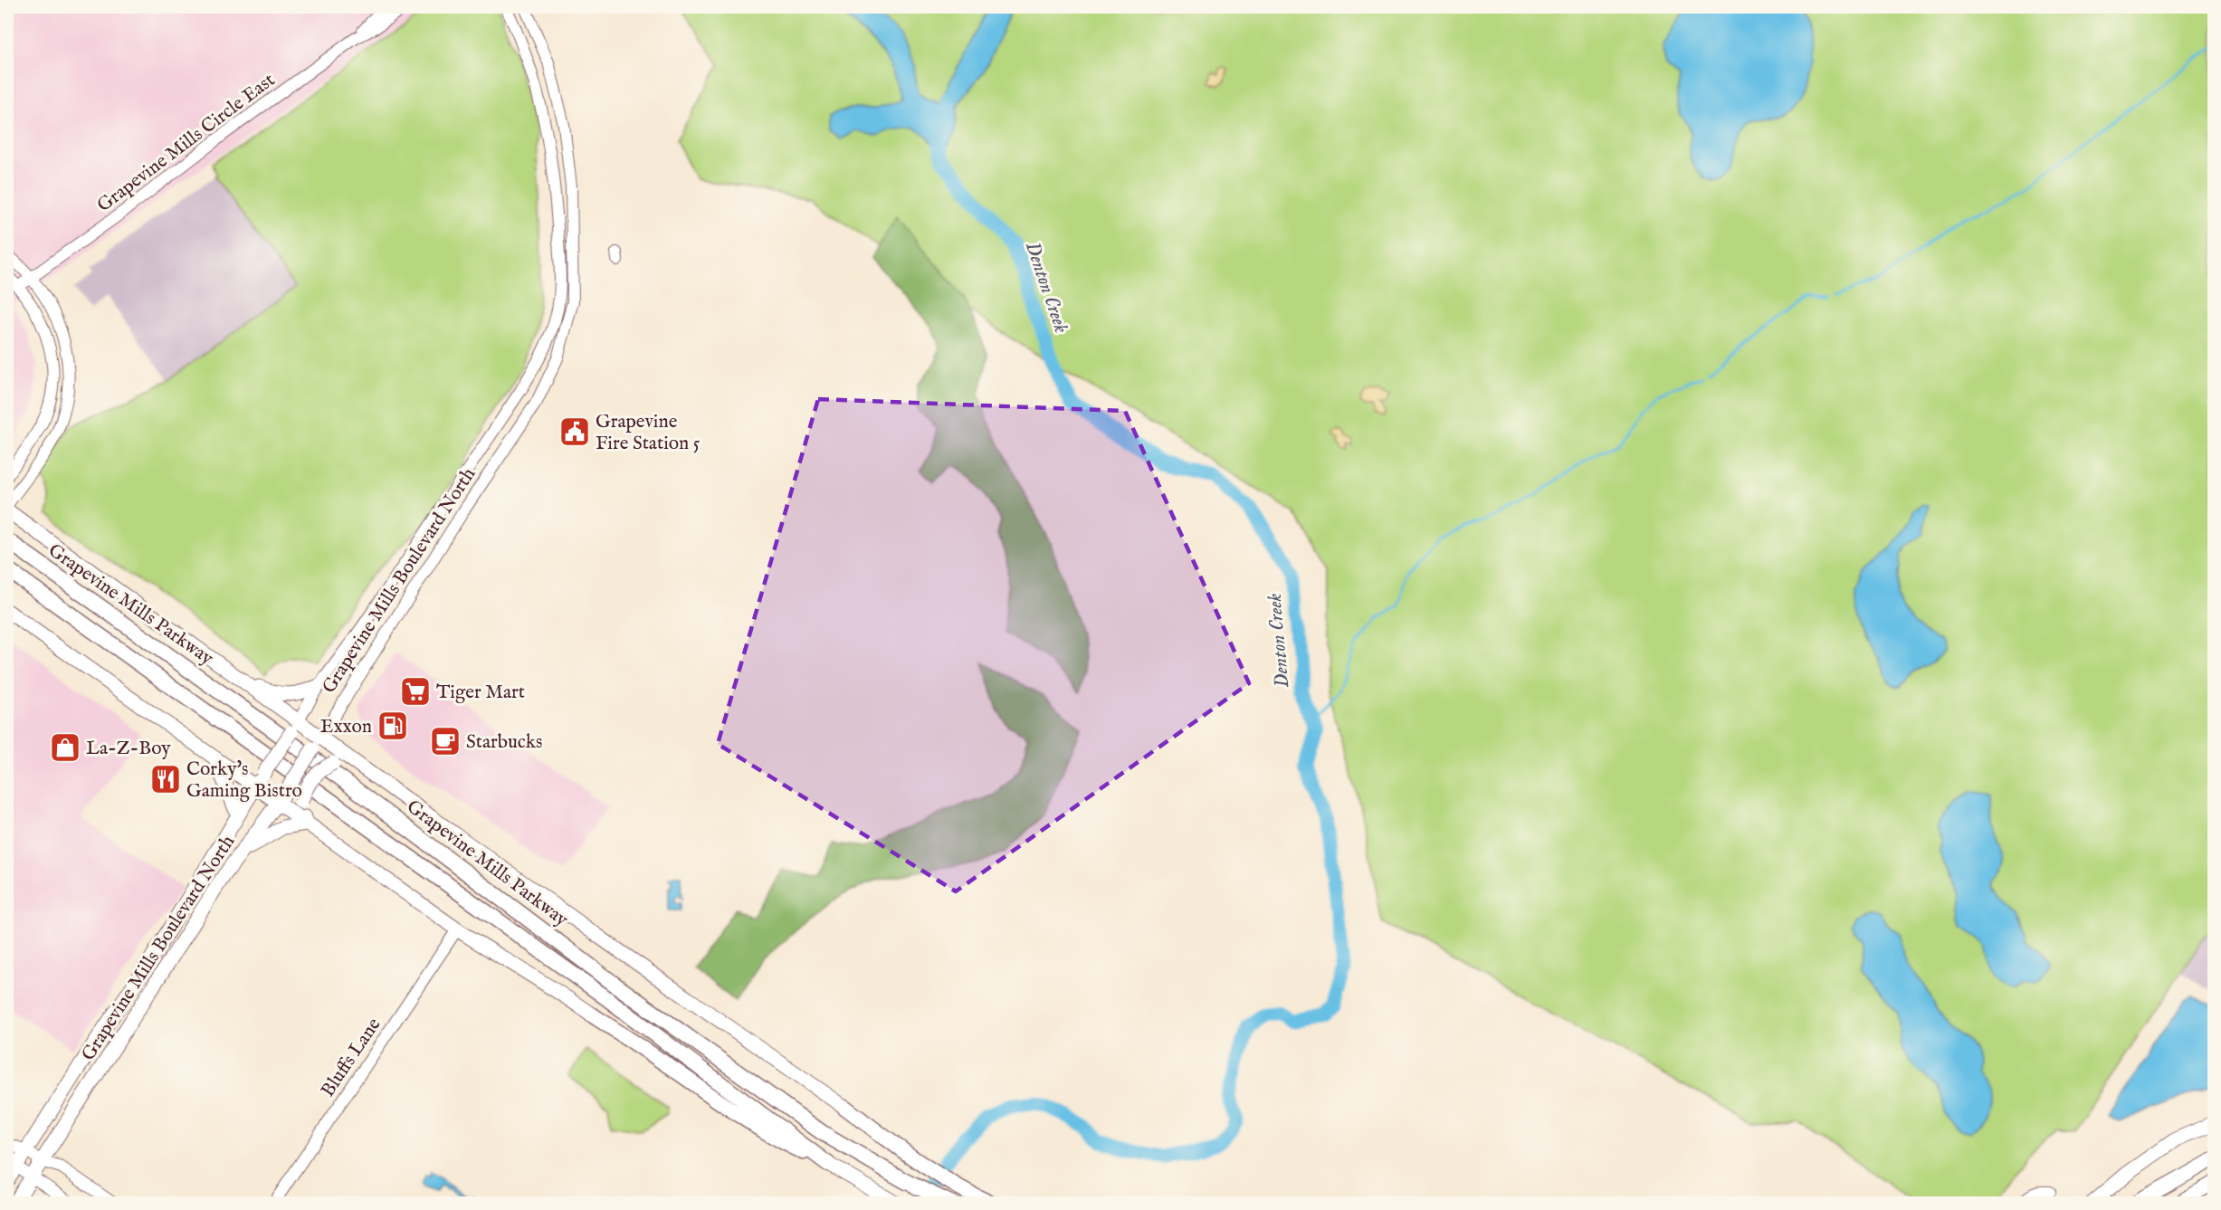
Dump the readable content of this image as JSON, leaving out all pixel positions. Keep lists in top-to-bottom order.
{
  "streets": {
    "highway": ["Grapevine Mills Parkway"],
    "main road": ["Grapevine Mills Boulevard North"],
    "street": ["Grapevine Mills Circle East", "Bluffs Lane"]
  },
  "crossings": [
    ["Grapevine Mills Boulevard North", "Grapevine Mills Parkway"]
  ],
  "water": ["Denton Creek"],
  "places": {
    "public building": ["Grapevine Fire Station 5"],
    "supermarket": ["Tiger Mart"],
    "fuel station": ["Exxon"],
    "cafe": ["Starbucks"],
    "shop": ["La-Z-Boy"],
    "restaurant": ["Corky's Gaming Bistro"]
  }
}
